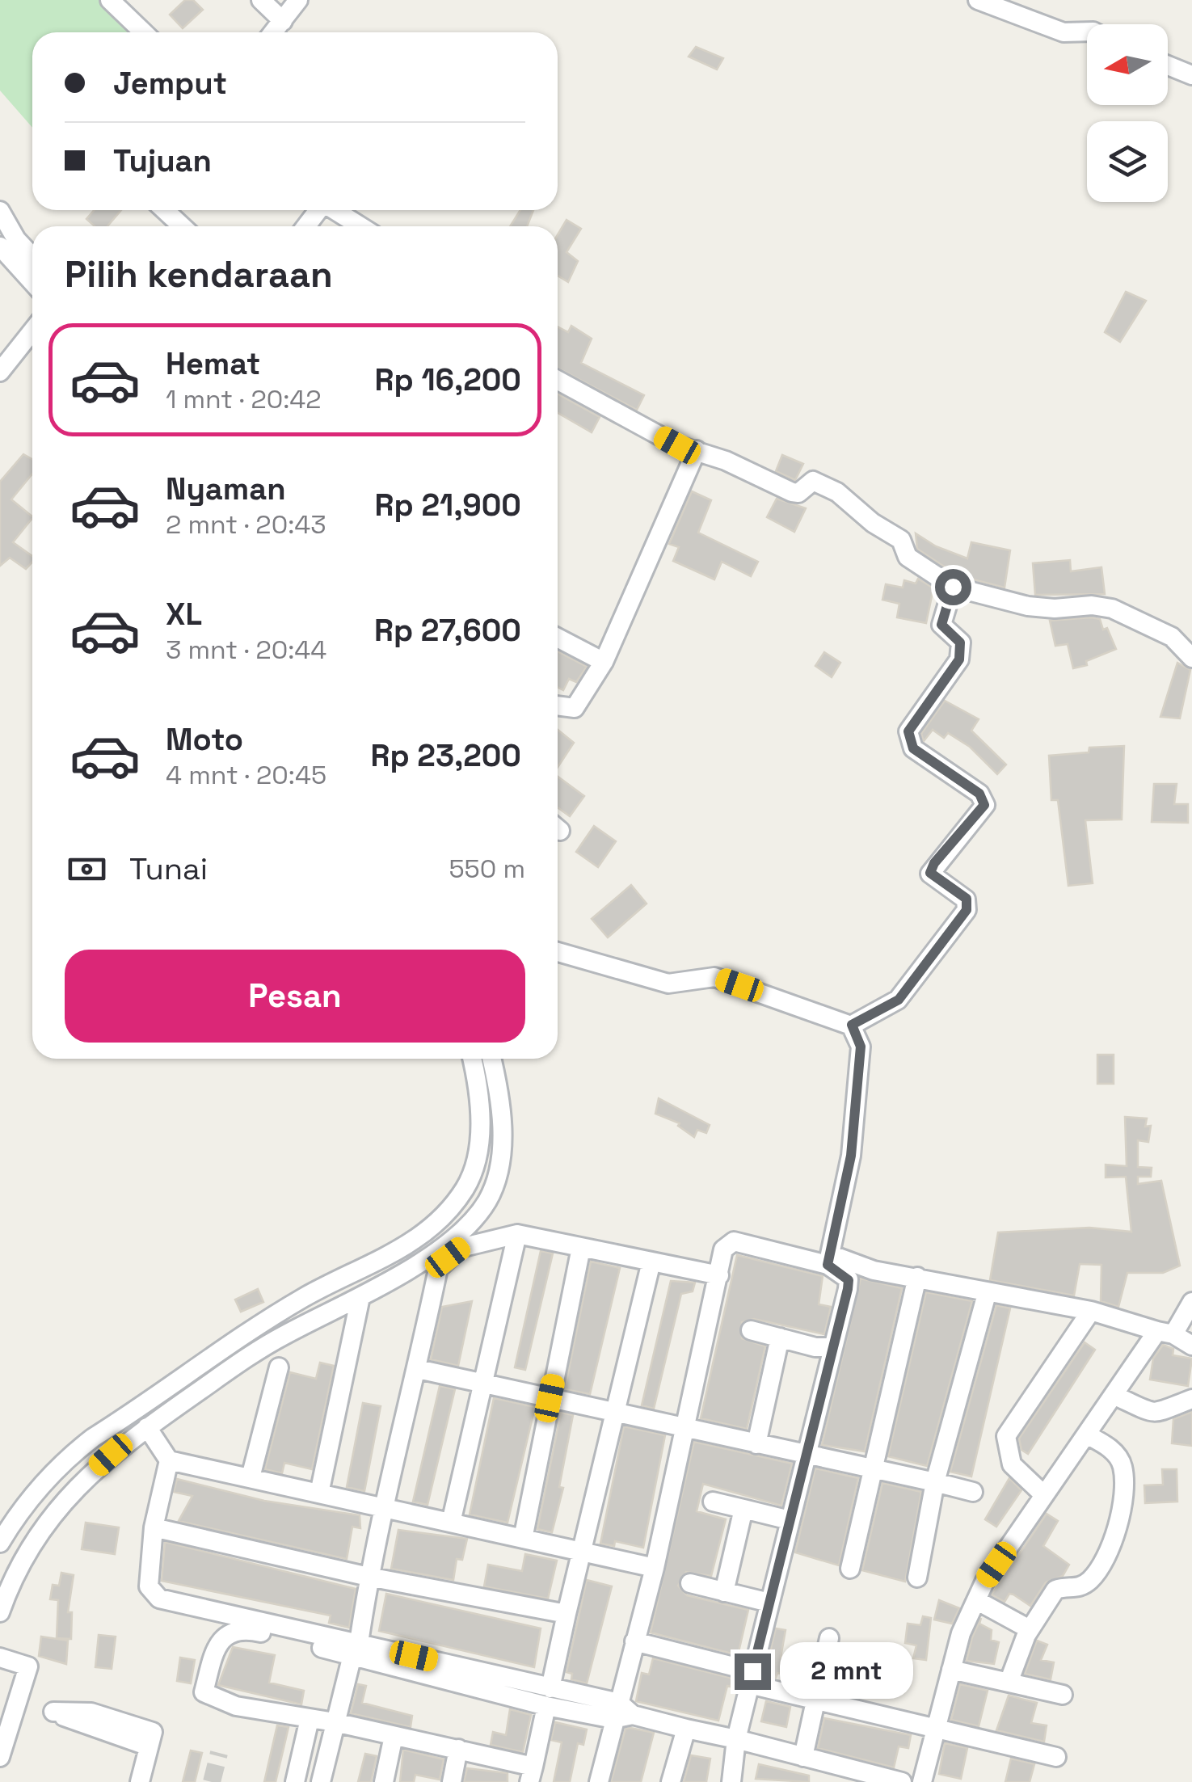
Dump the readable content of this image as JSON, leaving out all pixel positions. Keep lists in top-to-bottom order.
{
  "north": "left",
  "page": {
    "banner": ["Jemput", "Tujuan"],
    "heading": "Pilih kendaraan",
    "list": [
      {
        "name": "Hemat",
        "note": "1 mnt · 20:42",
        "value": "Rp 16,200"
      },
      {
        "name": "Nyaman",
        "note": "2 mnt · 20:43",
        "value": "Rp 21,900"
      },
      {
        "name": "XL",
        "note": "3 mnt · 20:44",
        "value": "Rp 27,600"
      },
      {
        "name": "Moto",
        "note": "4 mnt · 20:45",
        "value": "Rp 23,200"
      }
    ],
    "pay": ["Tunai", "550 m"],
    "buttons": "Pesan",
    "bubble": "2 mnt"
  }
}
